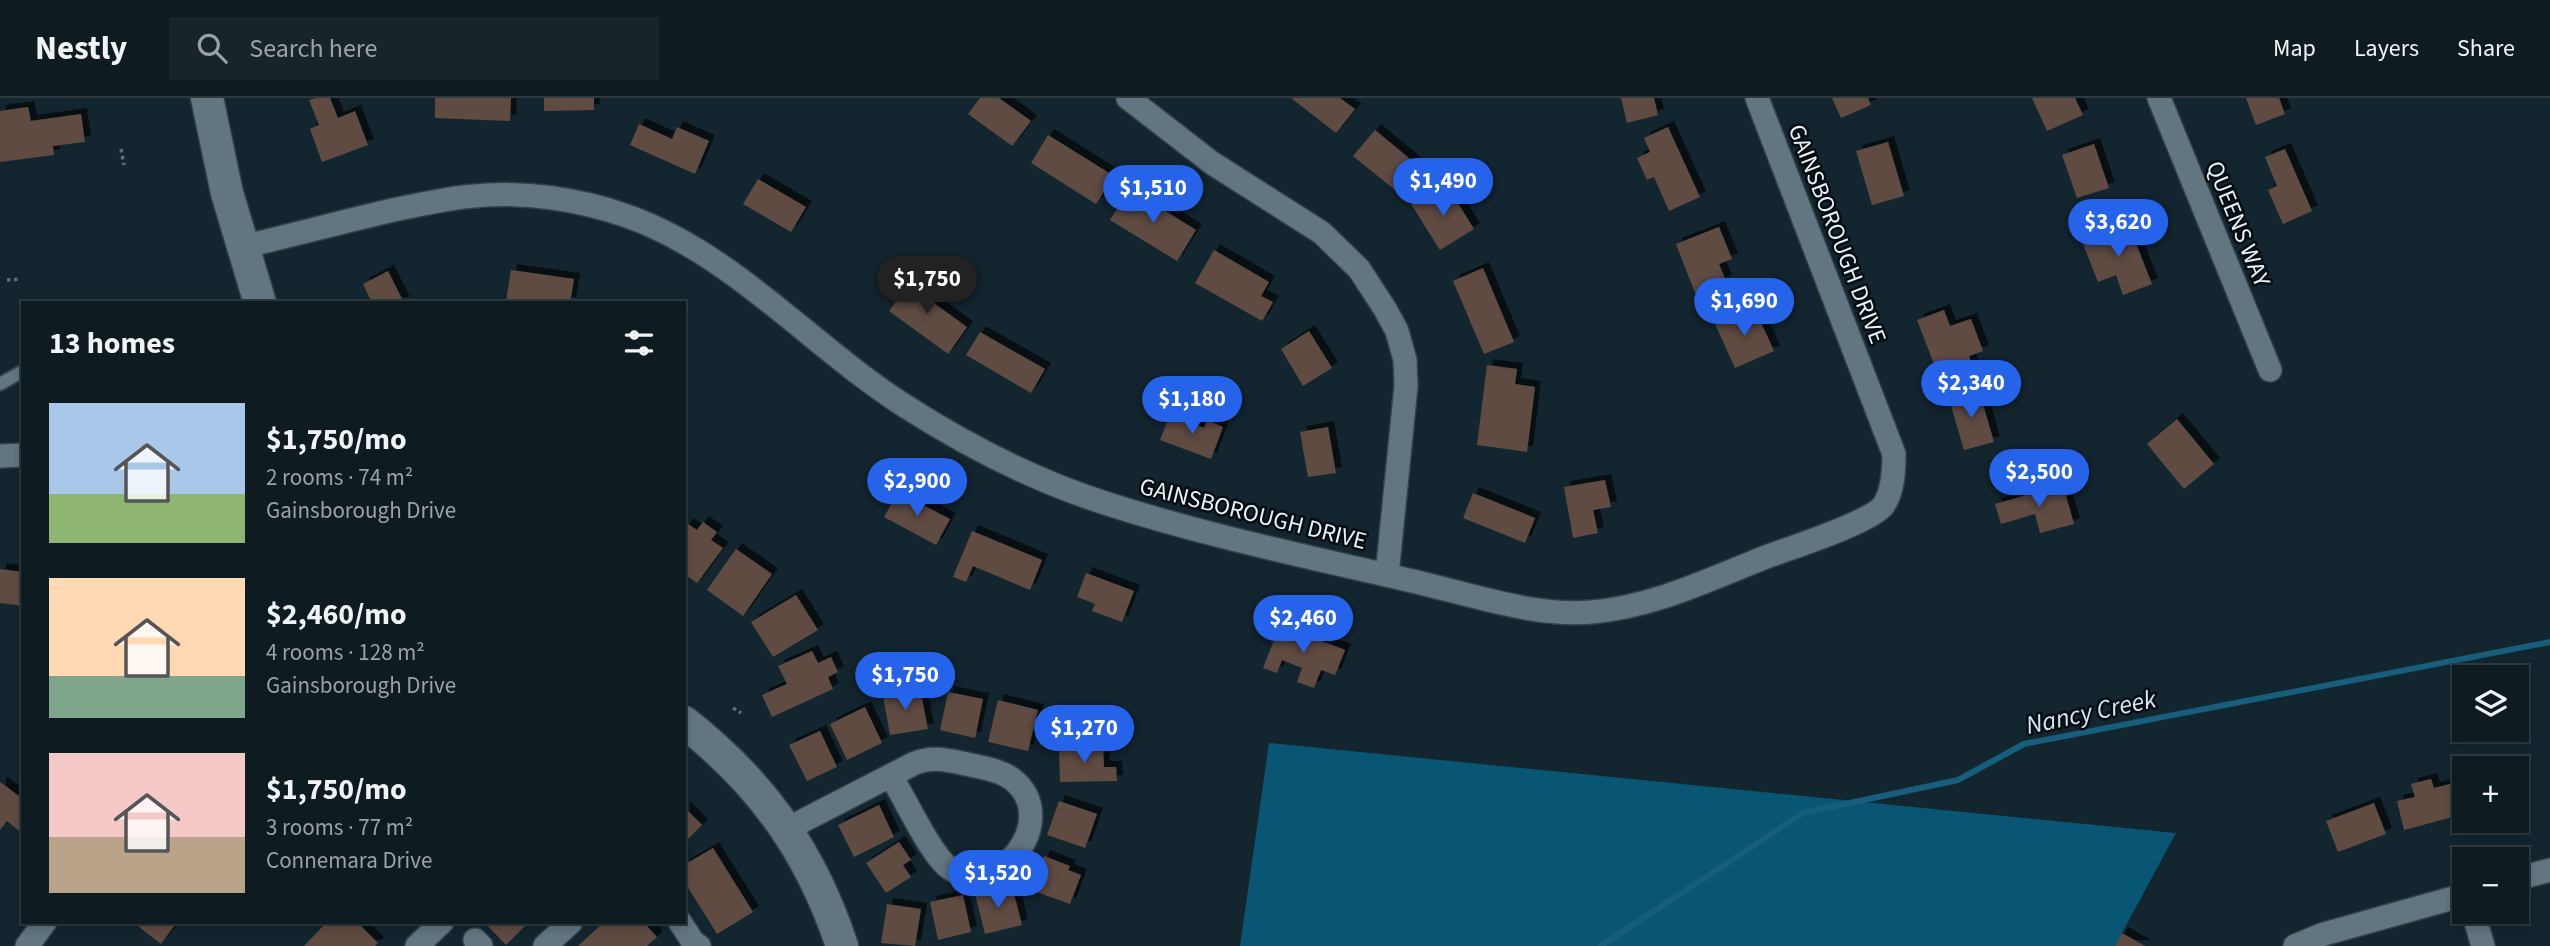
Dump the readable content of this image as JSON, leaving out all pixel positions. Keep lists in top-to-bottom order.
{
  "streets": {
    "street": ["QUEENS WAY", "GAINSBOROUGH DRIVE"]
  },
  "water": ["Nancy Creek"],
  "page": {
    "header": "Nestly",
    "search": "Search here",
    "nav": ["Map", "Layers", "Share"],
    "price": [
      "$1,490",
      "$1,510",
      "$3,620",
      "$1,750",
      "$1,690",
      "$2,340",
      "$1,180",
      "$2,500",
      "$2,900",
      "$2,460",
      "$1,750",
      "$1,270",
      "$1,520"
    ],
    "heading": "13 homes",
    "list": [
      {
        "name": "$1,750/mo",
        "note": "2 rooms · 74 m² · Gainsborough Drive"
      },
      {
        "name": "$2,460/mo",
        "note": "4 rooms · 128 m² · Gainsborough Drive"
      },
      {
        "name": "$1,750/mo",
        "note": "3 rooms · 77 m² · Connemara Drive"
      }
    ],
    "map_buttons": ["+", "−"]
  }
}
